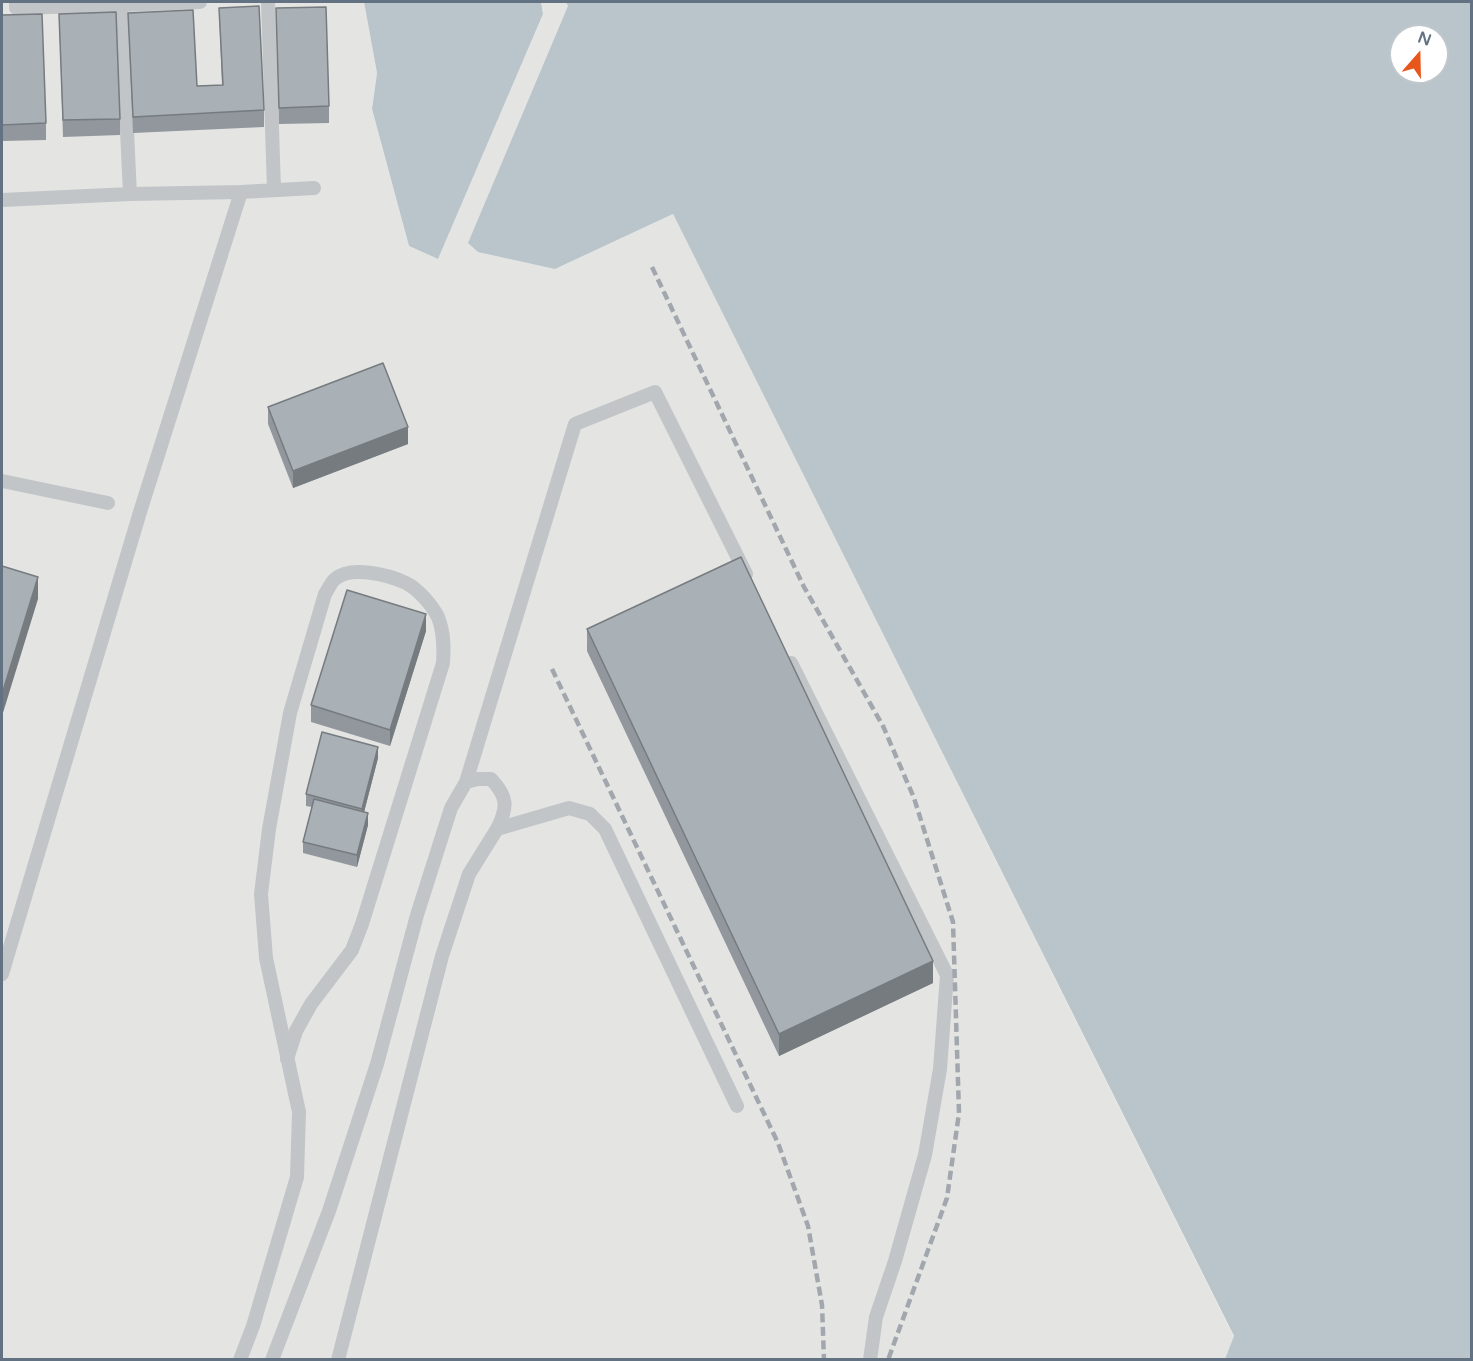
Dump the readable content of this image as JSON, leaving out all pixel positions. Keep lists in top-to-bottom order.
{
  "north": "top"
}
